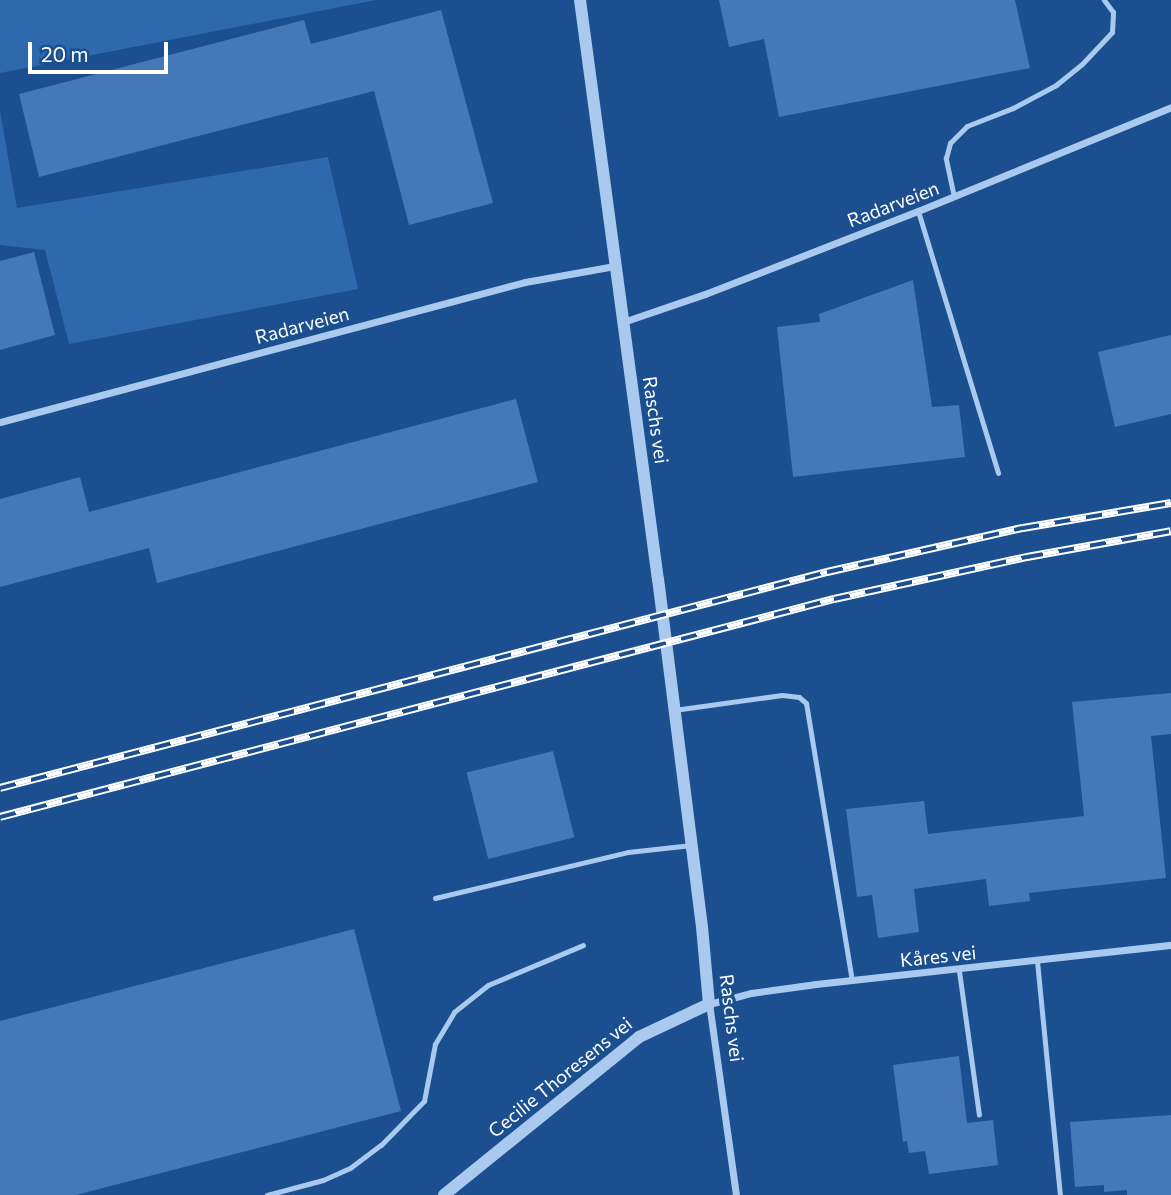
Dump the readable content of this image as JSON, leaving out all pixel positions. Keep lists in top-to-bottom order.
{
  "streets": {
    "street": [
      "Radarveien",
      "Raschs vei",
      "Kåres vei",
      "Cecilie Thoresens vei"
    ]
  },
  "crossings": [
    ["Radarveien", "Raschs vei"],
    ["Raschs vei", "Kåres vei"],
    ["Raschs vei", "Cecilie Thoresens vei"],
    ["Kåres vei", "Cecilie Thoresens vei"]
  ],
  "scale_bar": "20 m"
}
